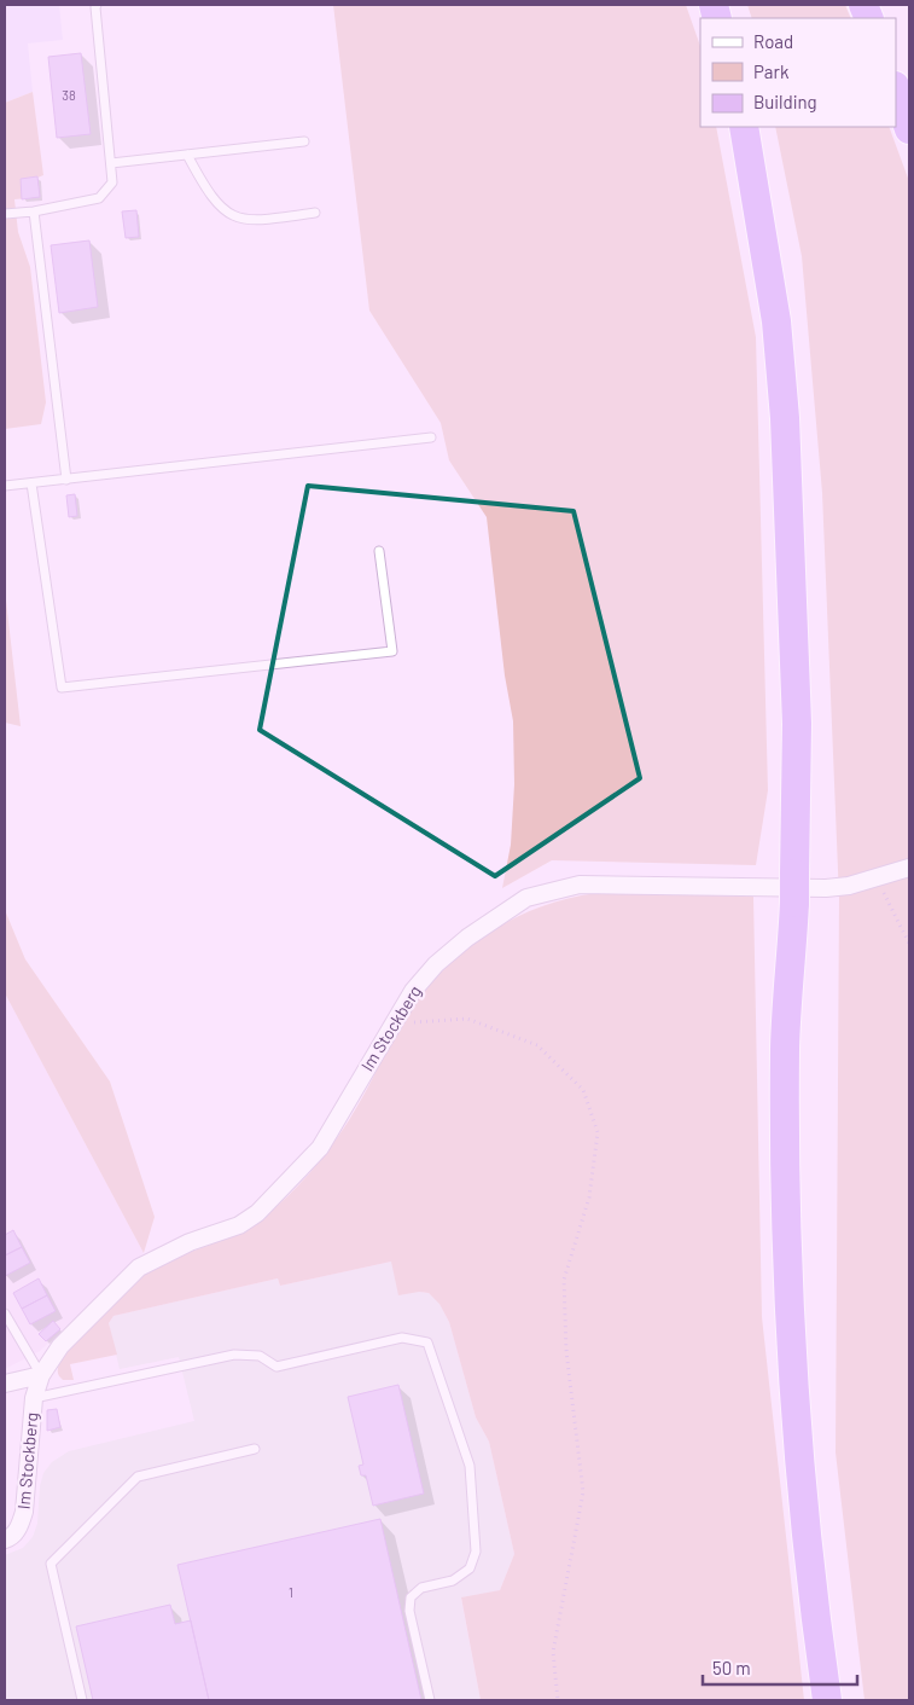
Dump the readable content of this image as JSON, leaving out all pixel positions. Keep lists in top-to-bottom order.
{
  "streets": {
    "street": ["Im Stockberg"]
  },
  "house_numbers": ["38", "1"],
  "legend": ["Road", "Park", "Building"],
  "scale_bar": "50 m"
}
